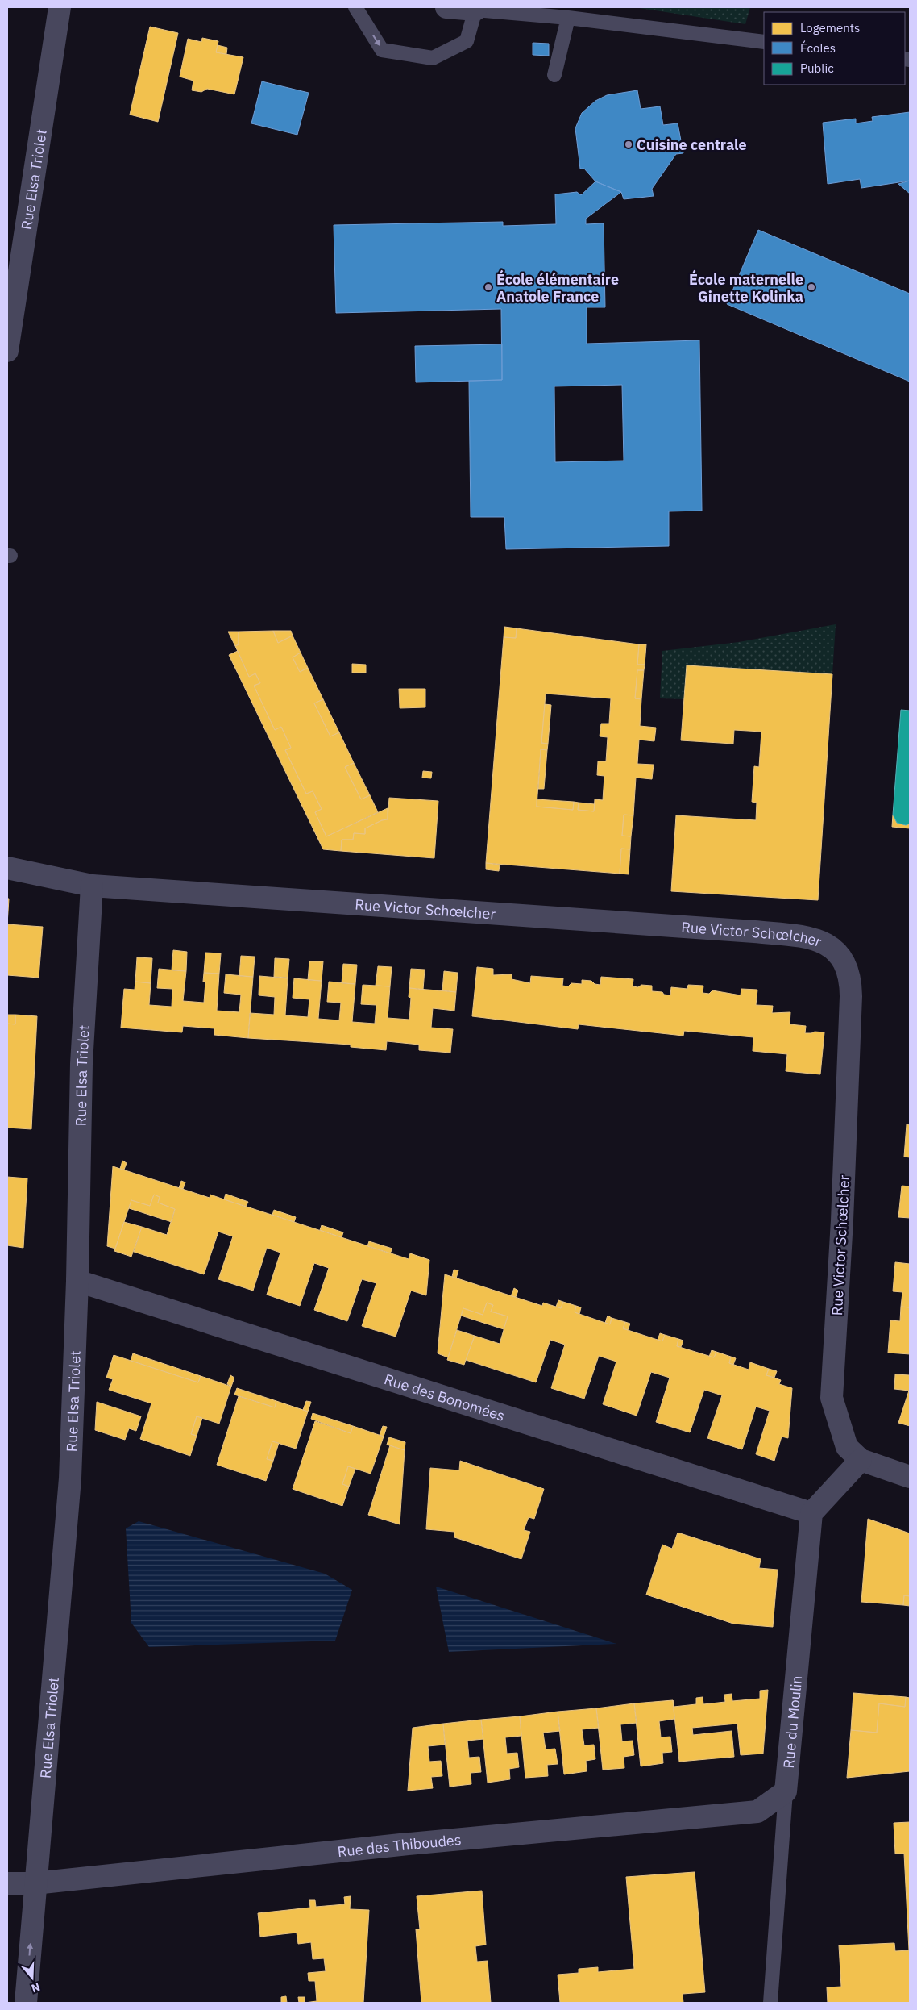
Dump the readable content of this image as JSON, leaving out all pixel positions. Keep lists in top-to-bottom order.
{
  "streets": {
    "street": [
      "Rue Elsa Triolet",
      "Rue Victor Schœlcher",
      "Rue des Bonomées",
      "Rue du Moulin",
      "Rue des Thiboudes"
    ]
  },
  "crossings": [
    ["Rue Elsa Triolet", "Rue Victor Schœlcher"],
    ["Rue Elsa Triolet", "Rue des Bonomées"],
    ["Rue Elsa Triolet", "Rue des Thiboudes"],
    ["Rue des Bonomées", "Rue du Moulin"],
    ["Rue du Moulin", "Rue des Thiboudes"]
  ],
  "places": ["Cuisine centrale", "École élémentaire Anatole France", "École maternelle Ginette Kolinka"],
  "legend": ["Logements", "Écoles", "Public"],
  "north": "bottom"
}
